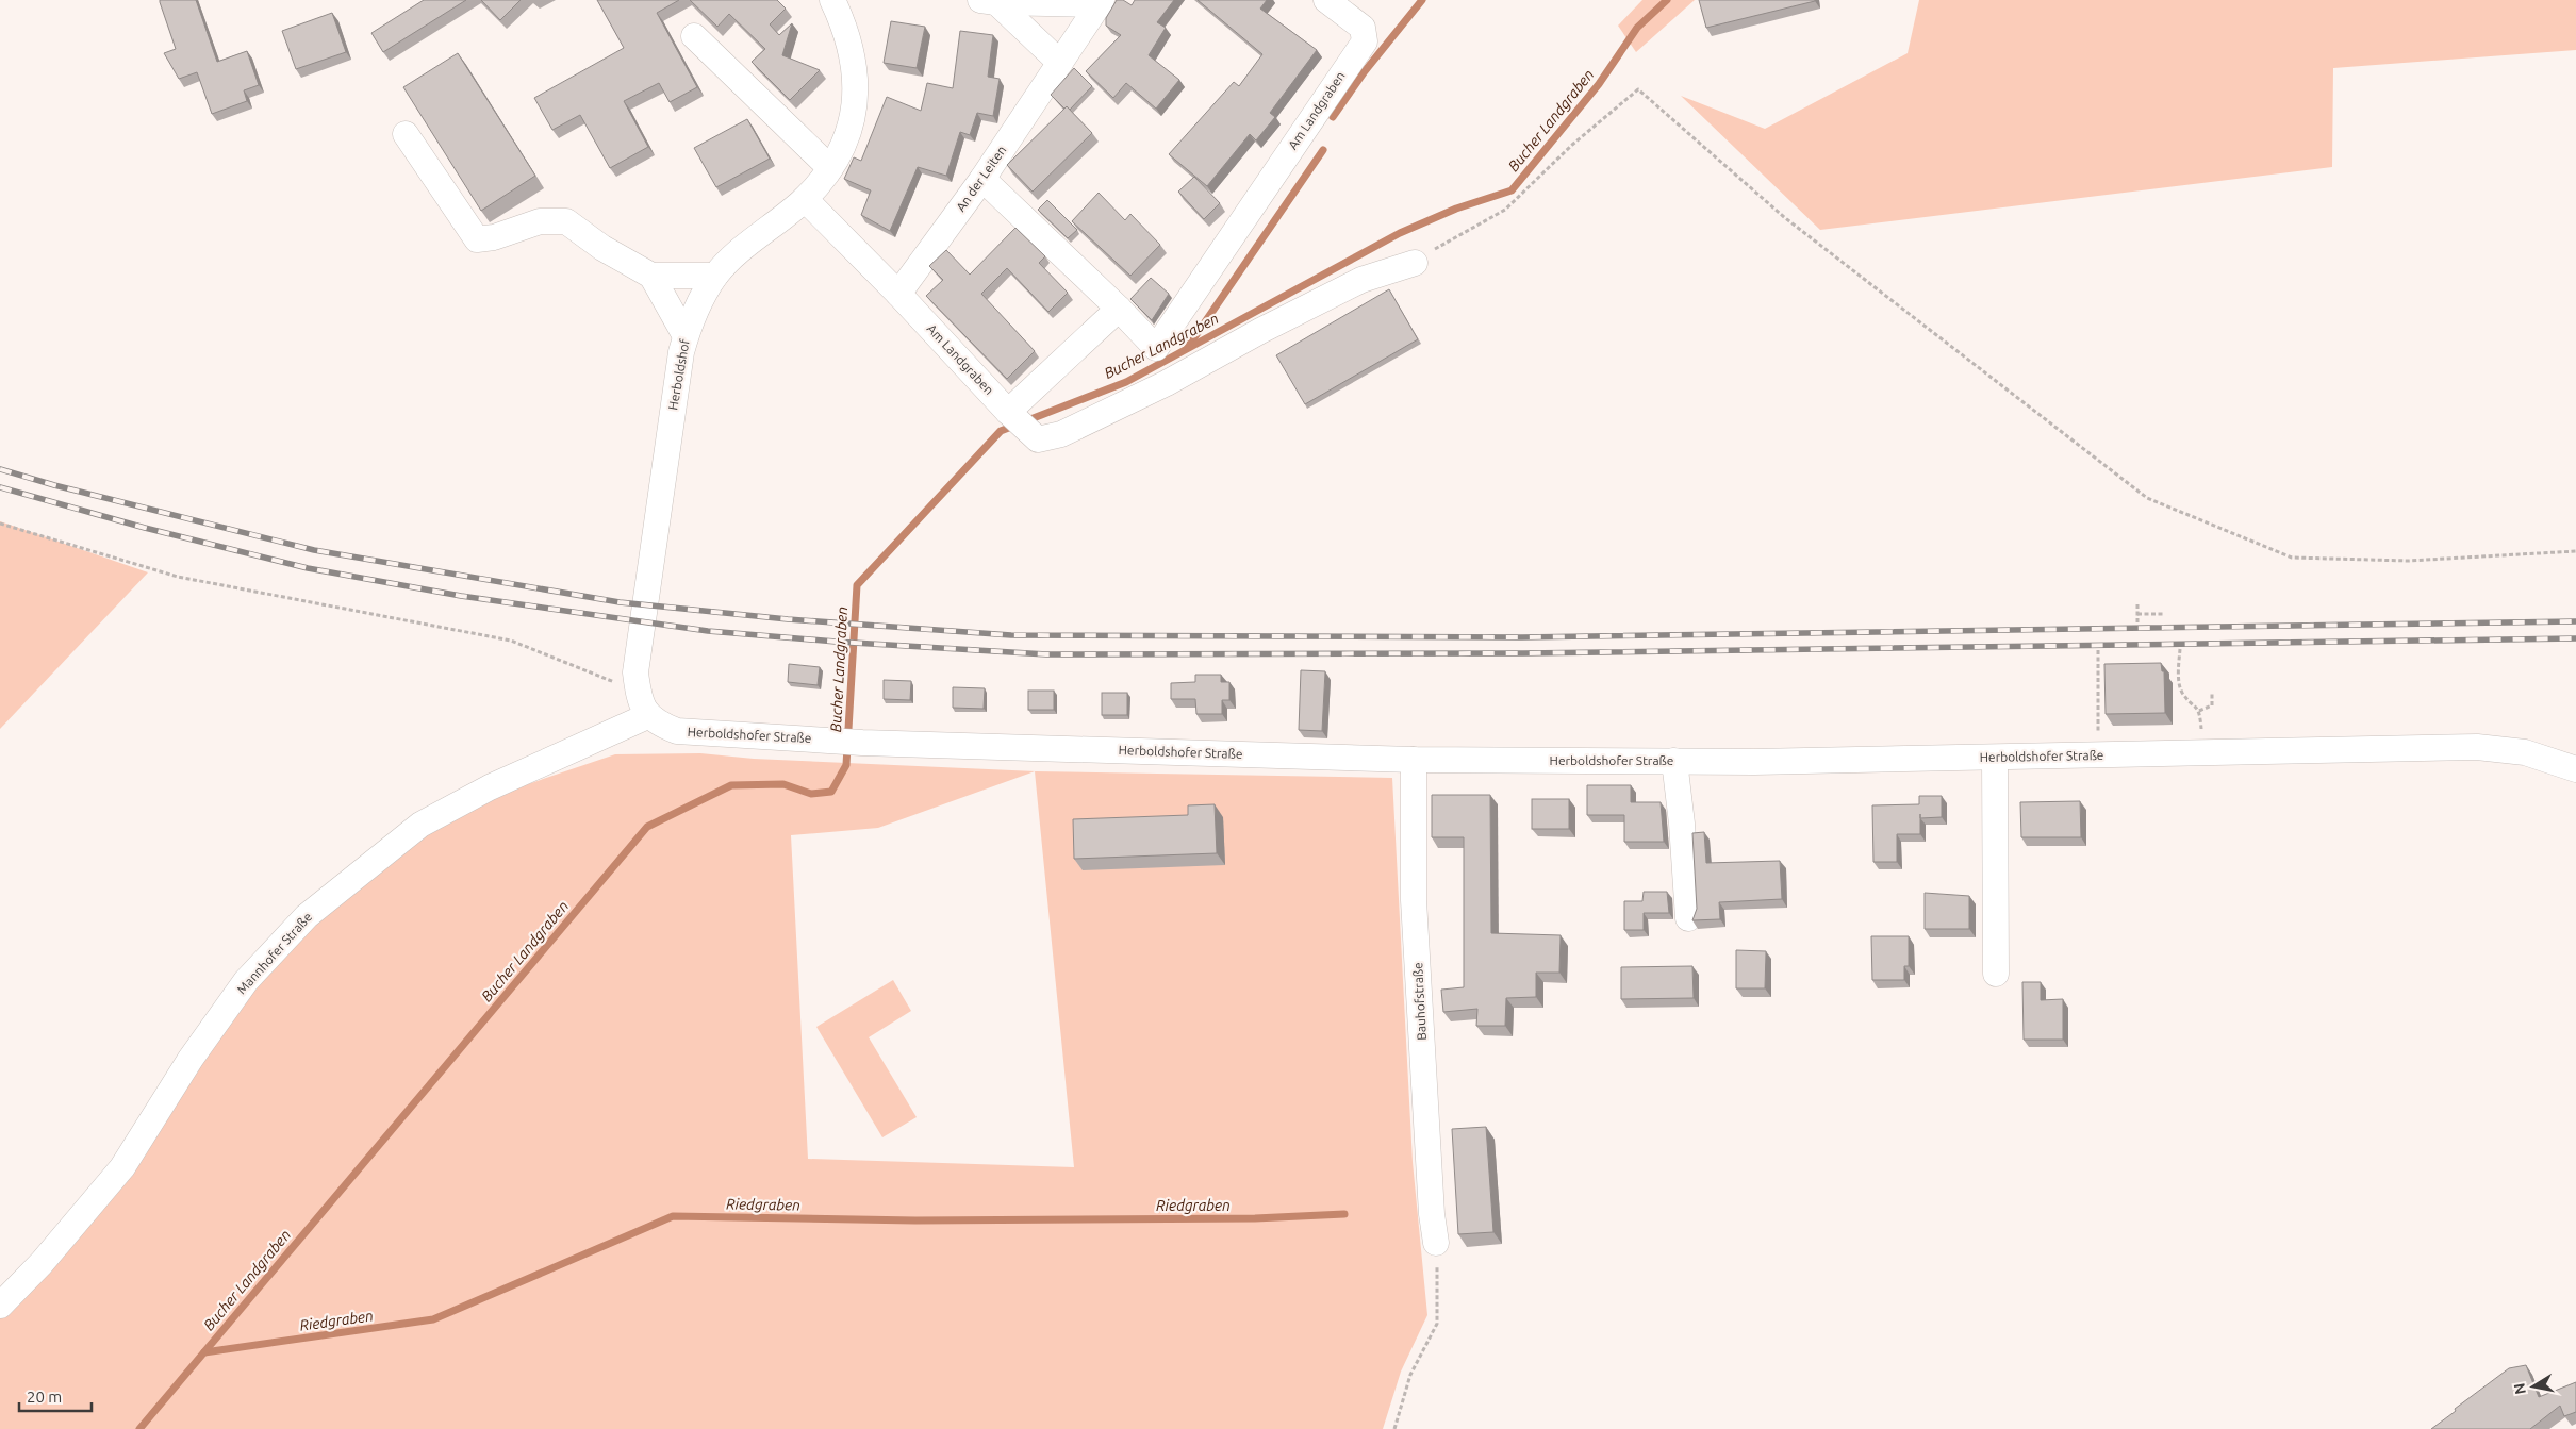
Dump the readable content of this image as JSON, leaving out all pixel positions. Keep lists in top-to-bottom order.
{
  "streets": {
    "street": [
      "Am Landgraben",
      "An der Leiten",
      "Herboldshof",
      "Herboldshofer Straße",
      "Mannhofer Straße",
      "Bauhofstraße"
    ]
  },
  "crossings": [
    ["Am Landgraben", "An der Leiten"],
    ["Am Landgraben", "Herboldshof"],
    ["Herboldshof", "Herboldshofer Straße"],
    ["Herboldshof", "Mannhofer Straße"],
    ["Herboldshofer Straße", "Mannhofer Straße"],
    ["Herboldshofer Straße", "Bauhofstraße"]
  ],
  "water": ["Bucher Landgraben", "Riedgraben"],
  "scale_bar": "20 m",
  "north": "left"
}
